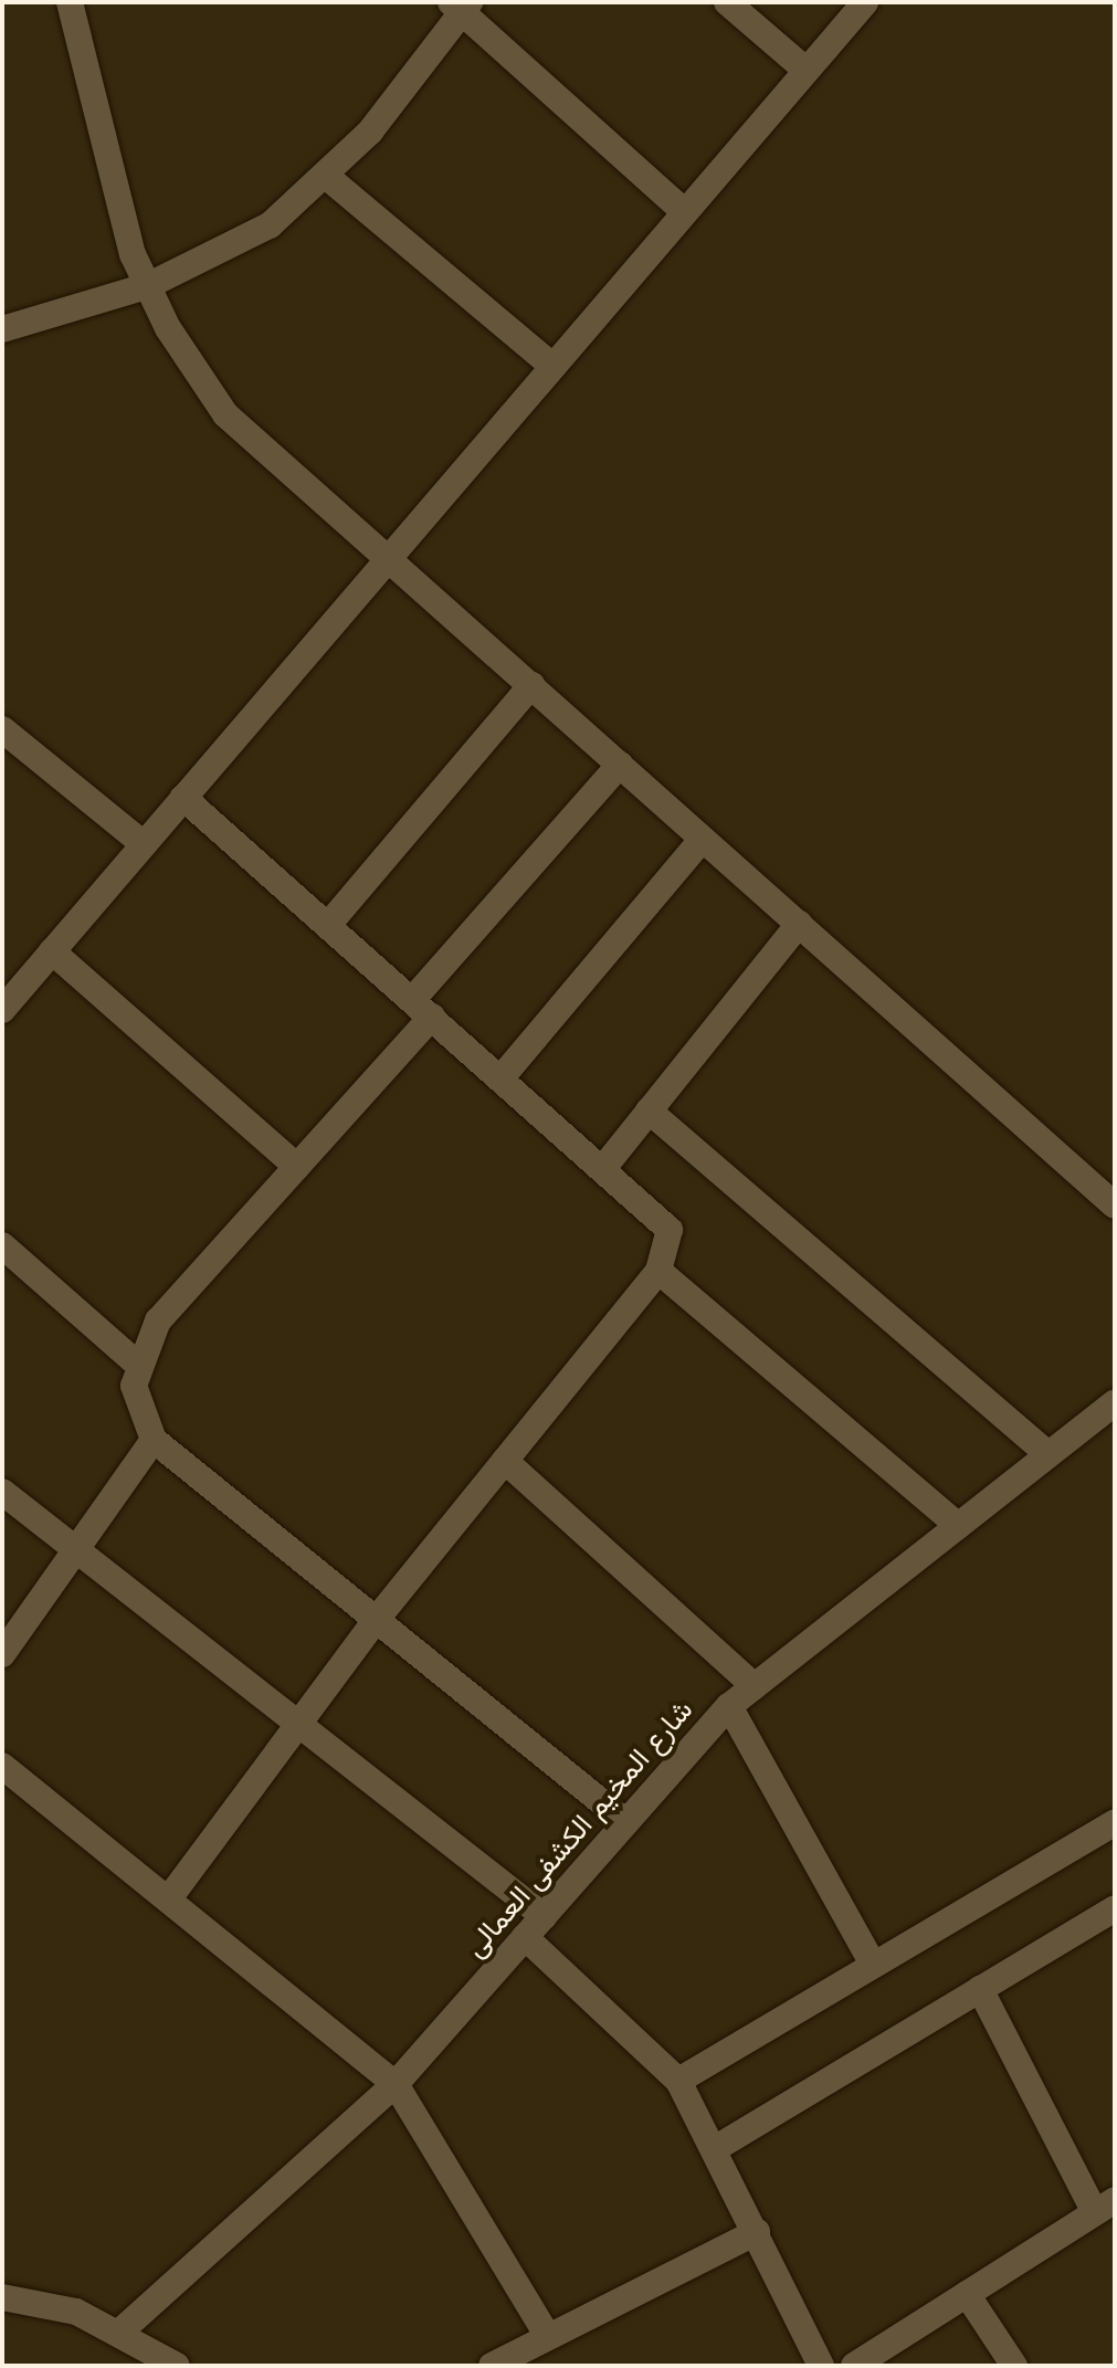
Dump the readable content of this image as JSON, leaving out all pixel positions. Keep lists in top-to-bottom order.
{
  "streets": {
    "street": ["شارع المخيم الكشفى العمالى"]
  }
}
